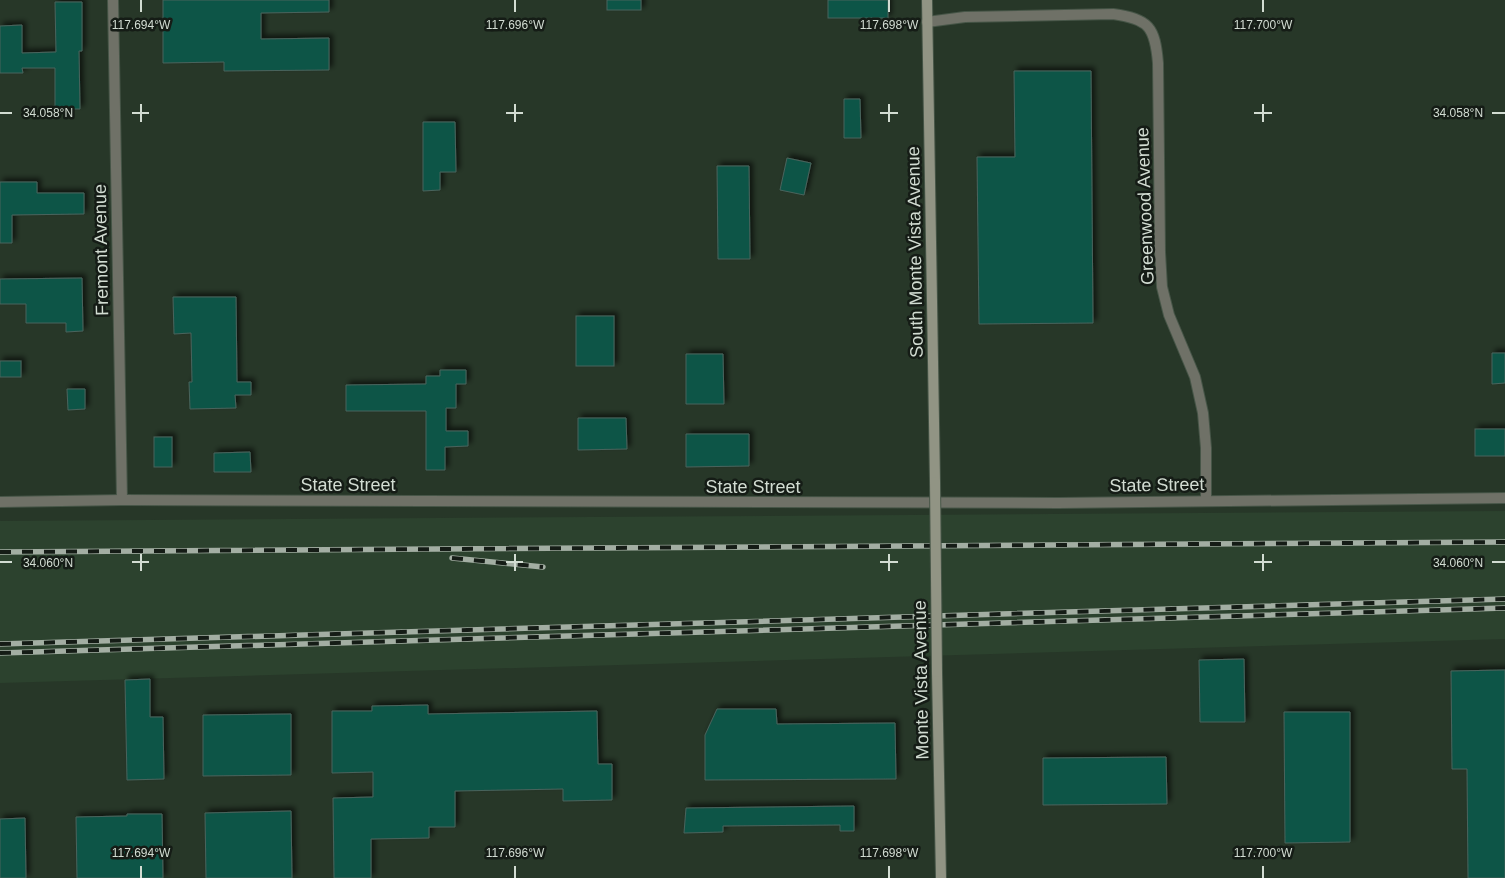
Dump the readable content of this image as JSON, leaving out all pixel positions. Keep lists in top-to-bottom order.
{
  "streets": {
    "main road": ["South Monte Vista Avenue", "Monte Vista Avenue"],
    "street": ["Greenwood Avenue", "Fremont Avenue", "State Street"]
  },
  "crossings": [
    ["Greenwood Avenue", "South Monte Vista Avenue"],
    ["Greenwood Avenue", "State Street"],
    ["Fremont Avenue", "State Street"],
    ["South Monte Vista Avenue", "Monte Vista Avenue"]
  ],
  "coordinates": [
    "117.694°W",
    "117.696°W",
    "117.698°W",
    "117.700°W",
    "34.058°N",
    "34.060°N"
  ]
}
